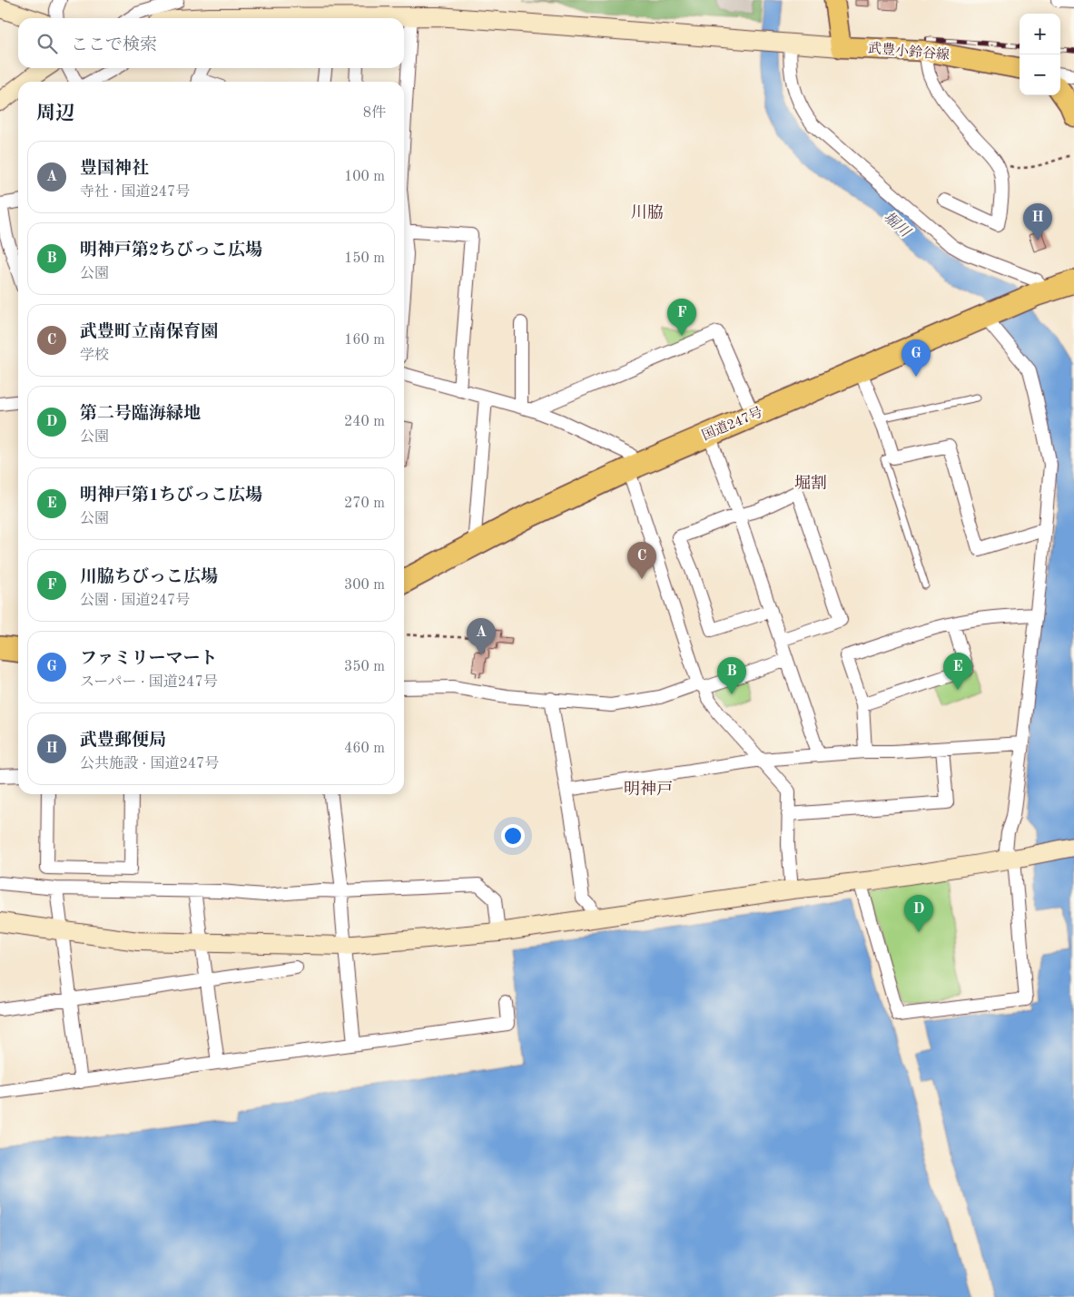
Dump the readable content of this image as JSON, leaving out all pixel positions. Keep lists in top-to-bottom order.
{
  "streets": {
    "highway": ["国道247号"],
    "main road": ["武豊小鈴谷線"]
  },
  "districts": ["川脇", "堀割", "明神戸"],
  "water": ["堀川"],
  "page": {
    "map_buttons": ["+", "−"],
    "search": "ここで検索",
    "heading": ["周辺", "8件"],
    "list": [
      {
        "mark": "A",
        "name": "豊国神社",
        "note": "寺社 · 国道247号",
        "value": "100 m"
      },
      {
        "mark": "B",
        "name": "明神戸第2ちびっこ広場",
        "note": "公園",
        "value": "150 m"
      },
      {
        "mark": "C",
        "name": "武豊町立南保育園",
        "note": "学校",
        "value": "160 m"
      },
      {
        "mark": "D",
        "name": "第二号臨海緑地",
        "note": "公園",
        "value": "240 m"
      },
      {
        "mark": "E",
        "name": "明神戸第1ちびっこ広場",
        "note": "公園",
        "value": "270 m"
      },
      {
        "mark": "F",
        "name": "川脇ちびっこ広場",
        "note": "公園 · 国道247号",
        "value": "300 m"
      },
      {
        "mark": "G",
        "name": "ファミリーマート",
        "note": "スーパー · 国道247号",
        "value": "350 m"
      },
      {
        "mark": "H",
        "name": "武豊郵便局",
        "note": "公共施設 · 国道247号",
        "value": "460 m"
      }
    ],
    "pins": [
      "H",
      "F",
      "G",
      "C",
      "A",
      "E",
      "B",
      "D"
    ]
  }
}
